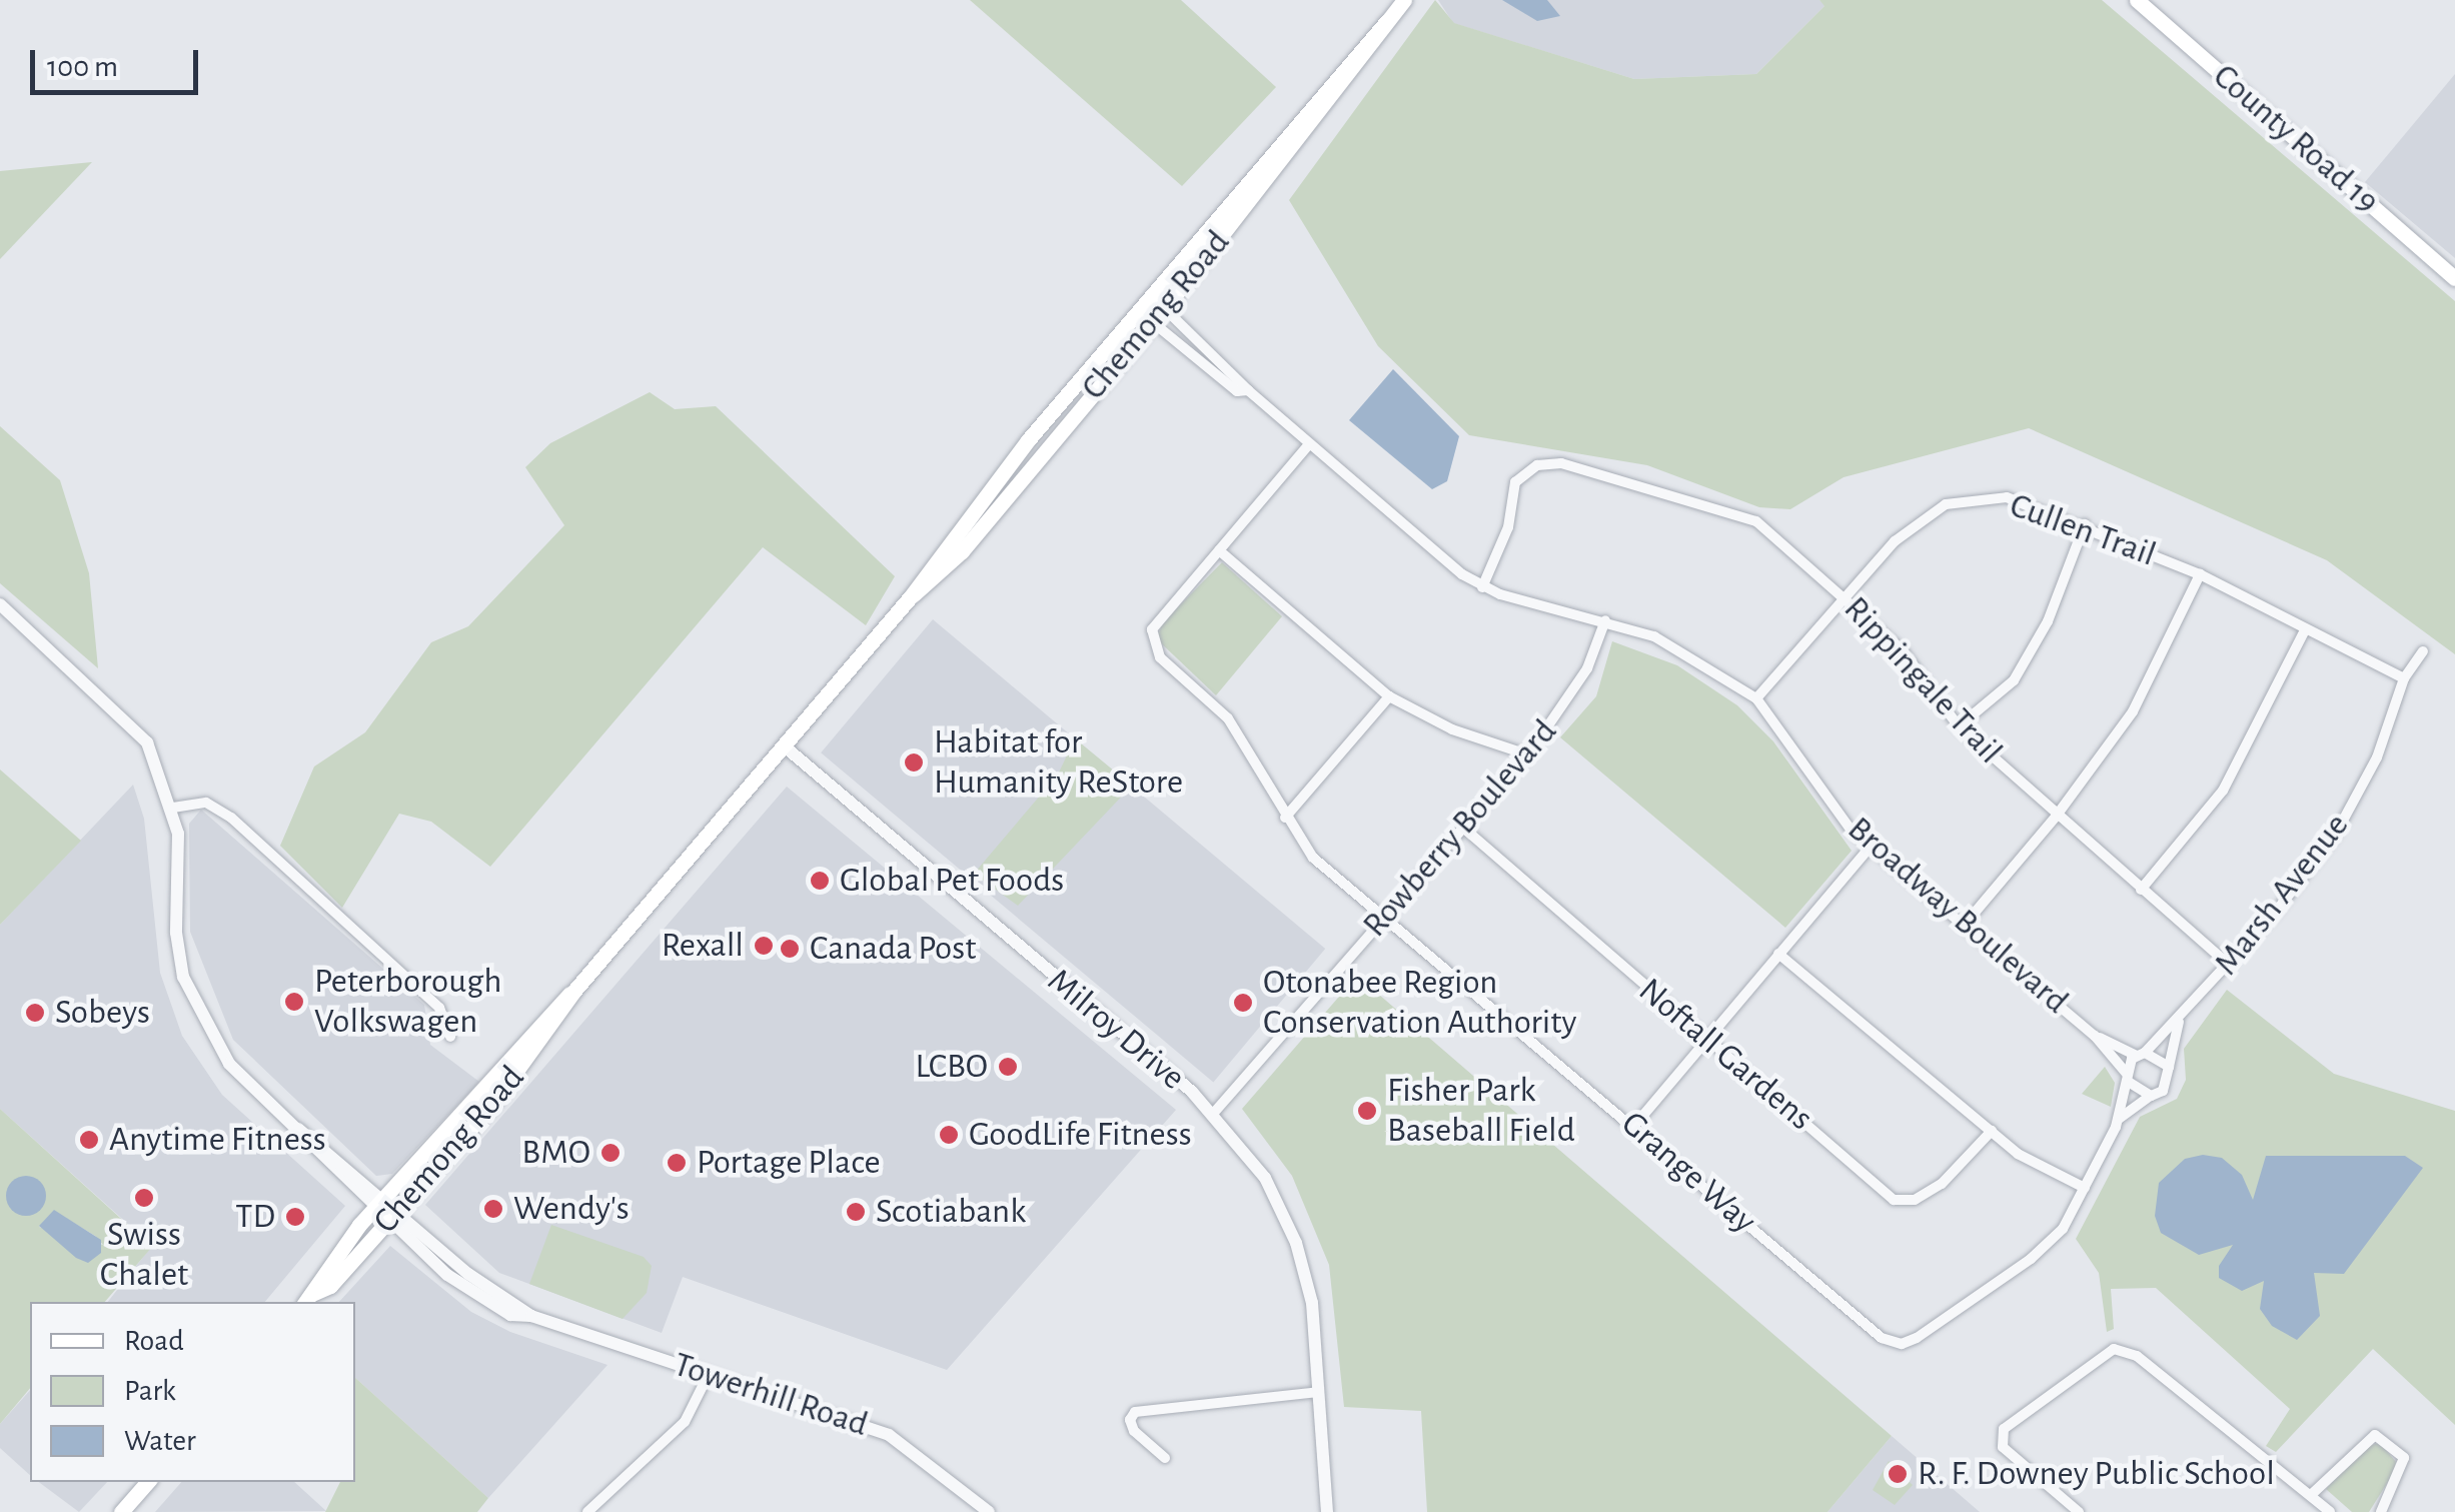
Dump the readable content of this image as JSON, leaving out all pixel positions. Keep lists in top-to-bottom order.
{
  "streets": {
    "main road": ["County Road 19", "Chemong Road"],
    "street": [
      "Cullen Trail",
      "Rippingale Trail",
      "Rowberry Boulevard",
      "Marsh Avenue",
      "Broadway Boulevard",
      "Milroy Drive",
      "Noftall Gardens",
      "Grange Way",
      "Towerhill Road"
    ]
  },
  "crossings": [
    ["Chemong Road", "Broadway Boulevard"],
    ["Chemong Road", "Milroy Drive"],
    ["Chemong Road", "Towerhill Road"],
    ["Cullen Trail", "Rippingale Trail"],
    ["Cullen Trail", "Marsh Avenue"],
    ["Cullen Trail", "Broadway Boulevard"],
    ["Rippingale Trail", "Marsh Avenue"],
    ["Rippingale Trail", "Broadway Boulevard"],
    ["Rowberry Boulevard", "Broadway Boulevard"],
    ["Rowberry Boulevard", "Milroy Drive"],
    ["Rowberry Boulevard", "Noftall Gardens"],
    ["Rowberry Boulevard", "Grange Way"],
    ["Marsh Avenue", "Broadway Boulevard"],
    ["Marsh Avenue", "Grange Way"],
    ["Broadway Boulevard", "Grange Way"]
  ],
  "places": [
    "Habitat for Humanity ReStore",
    "Global Pet Foods",
    "Rexall",
    "Canada Post",
    "Peterborough Volkswagen",
    "Otonabee Region Conservation Authority",
    "Sobeys",
    "LCBO",
    "Fisher Park Baseball Field",
    "GoodLife Fitness",
    "Anytime Fitness",
    "BMO",
    "Portage Place",
    "Swiss Chalet",
    "Wendy's",
    "Scotiabank",
    "TD",
    "R. F. Downey Public School"
  ],
  "legend": ["Road", "Park", "Water"],
  "scale_bar": "100 m"
}
